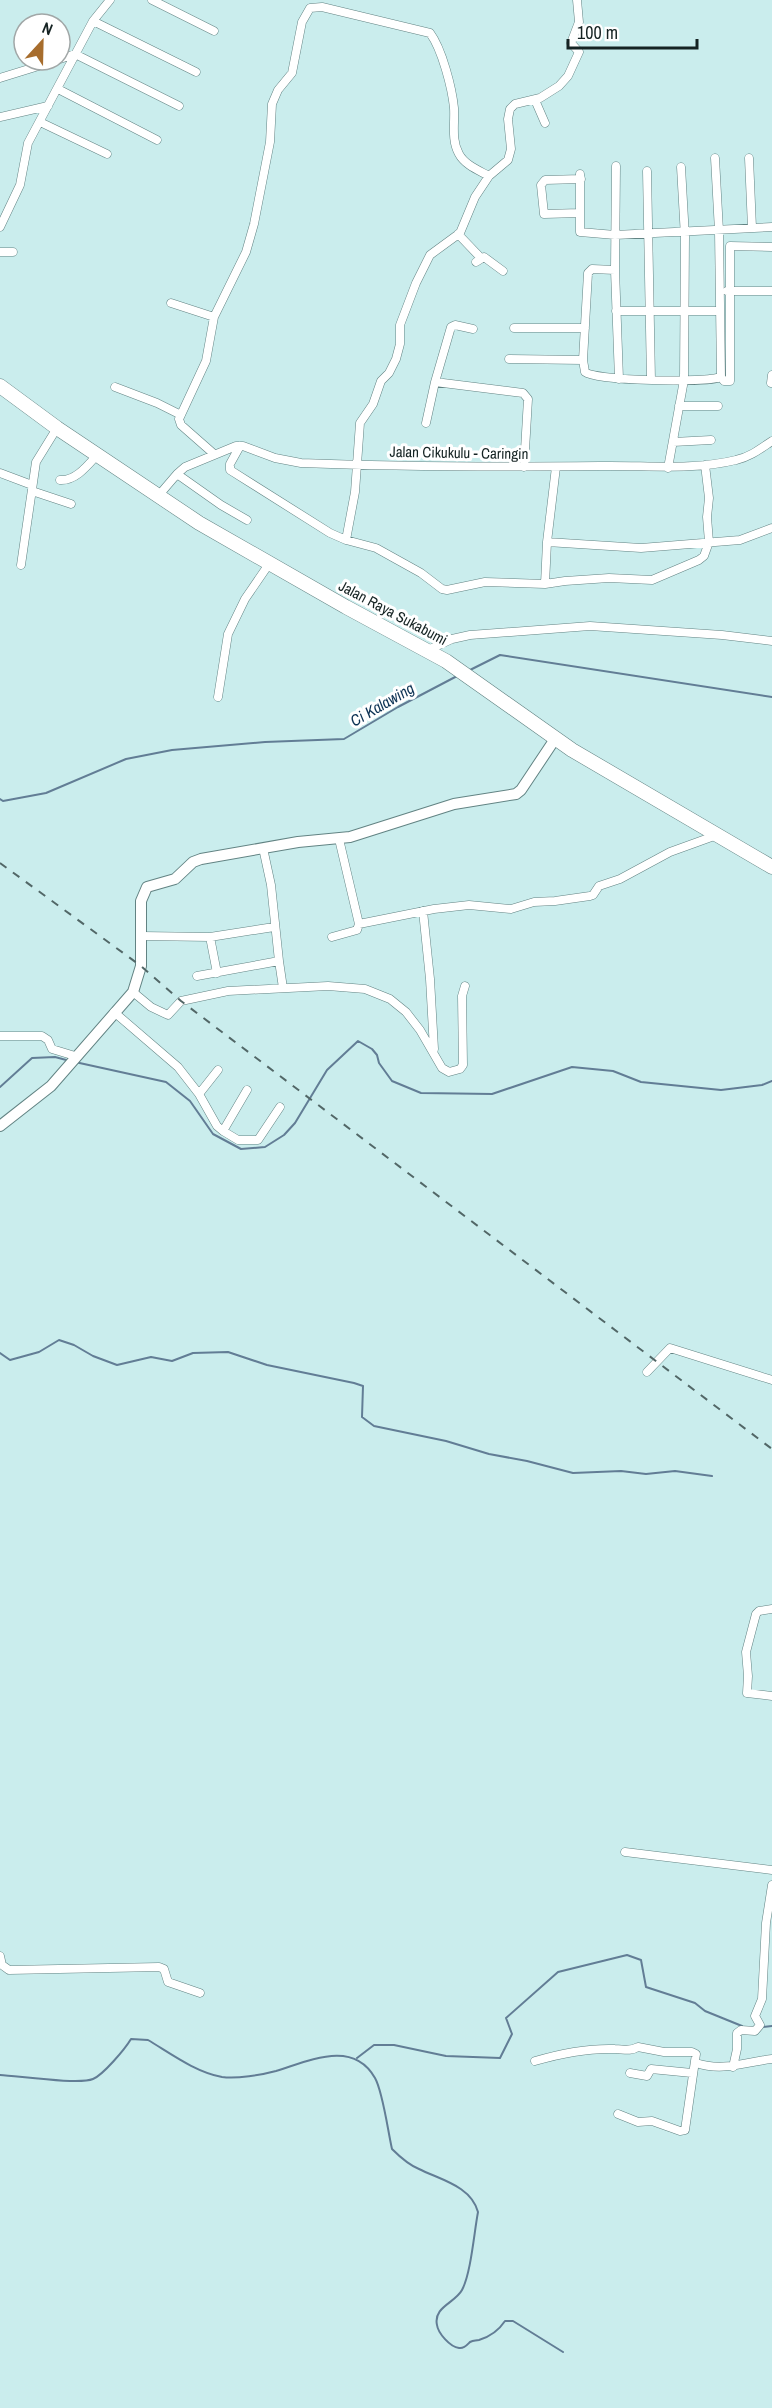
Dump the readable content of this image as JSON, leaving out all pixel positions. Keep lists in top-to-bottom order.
{
  "streets": {
    "highway": ["Jalan Raya Sukabumi"],
    "street": ["Jalan Cikukulu - Caringin"]
  },
  "water": ["Ci Kalawing"],
  "scale_bar": "100 m",
  "north": "top"
}
